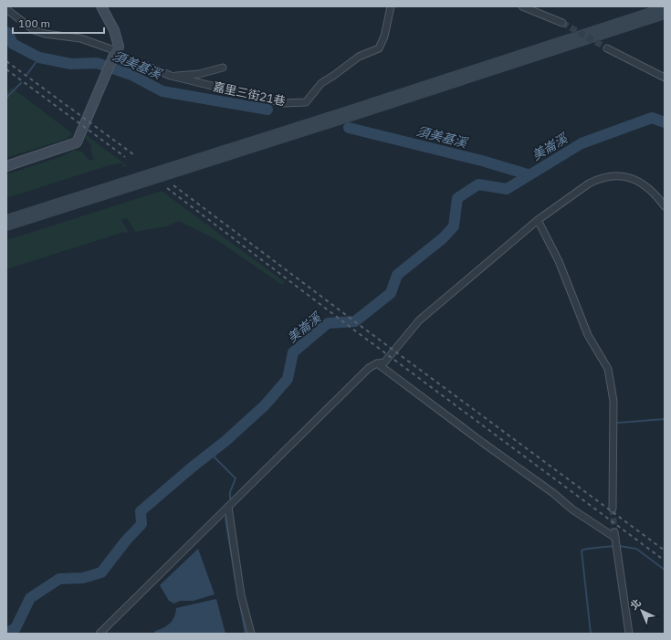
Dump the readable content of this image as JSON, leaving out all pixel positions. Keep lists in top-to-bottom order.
{
  "streets": {
    "street": ["嘉里三街21巷"]
  },
  "water": ["須美基溪", "美崙溪"],
  "scale_bar": "100 m",
  "north": "top left"
}
